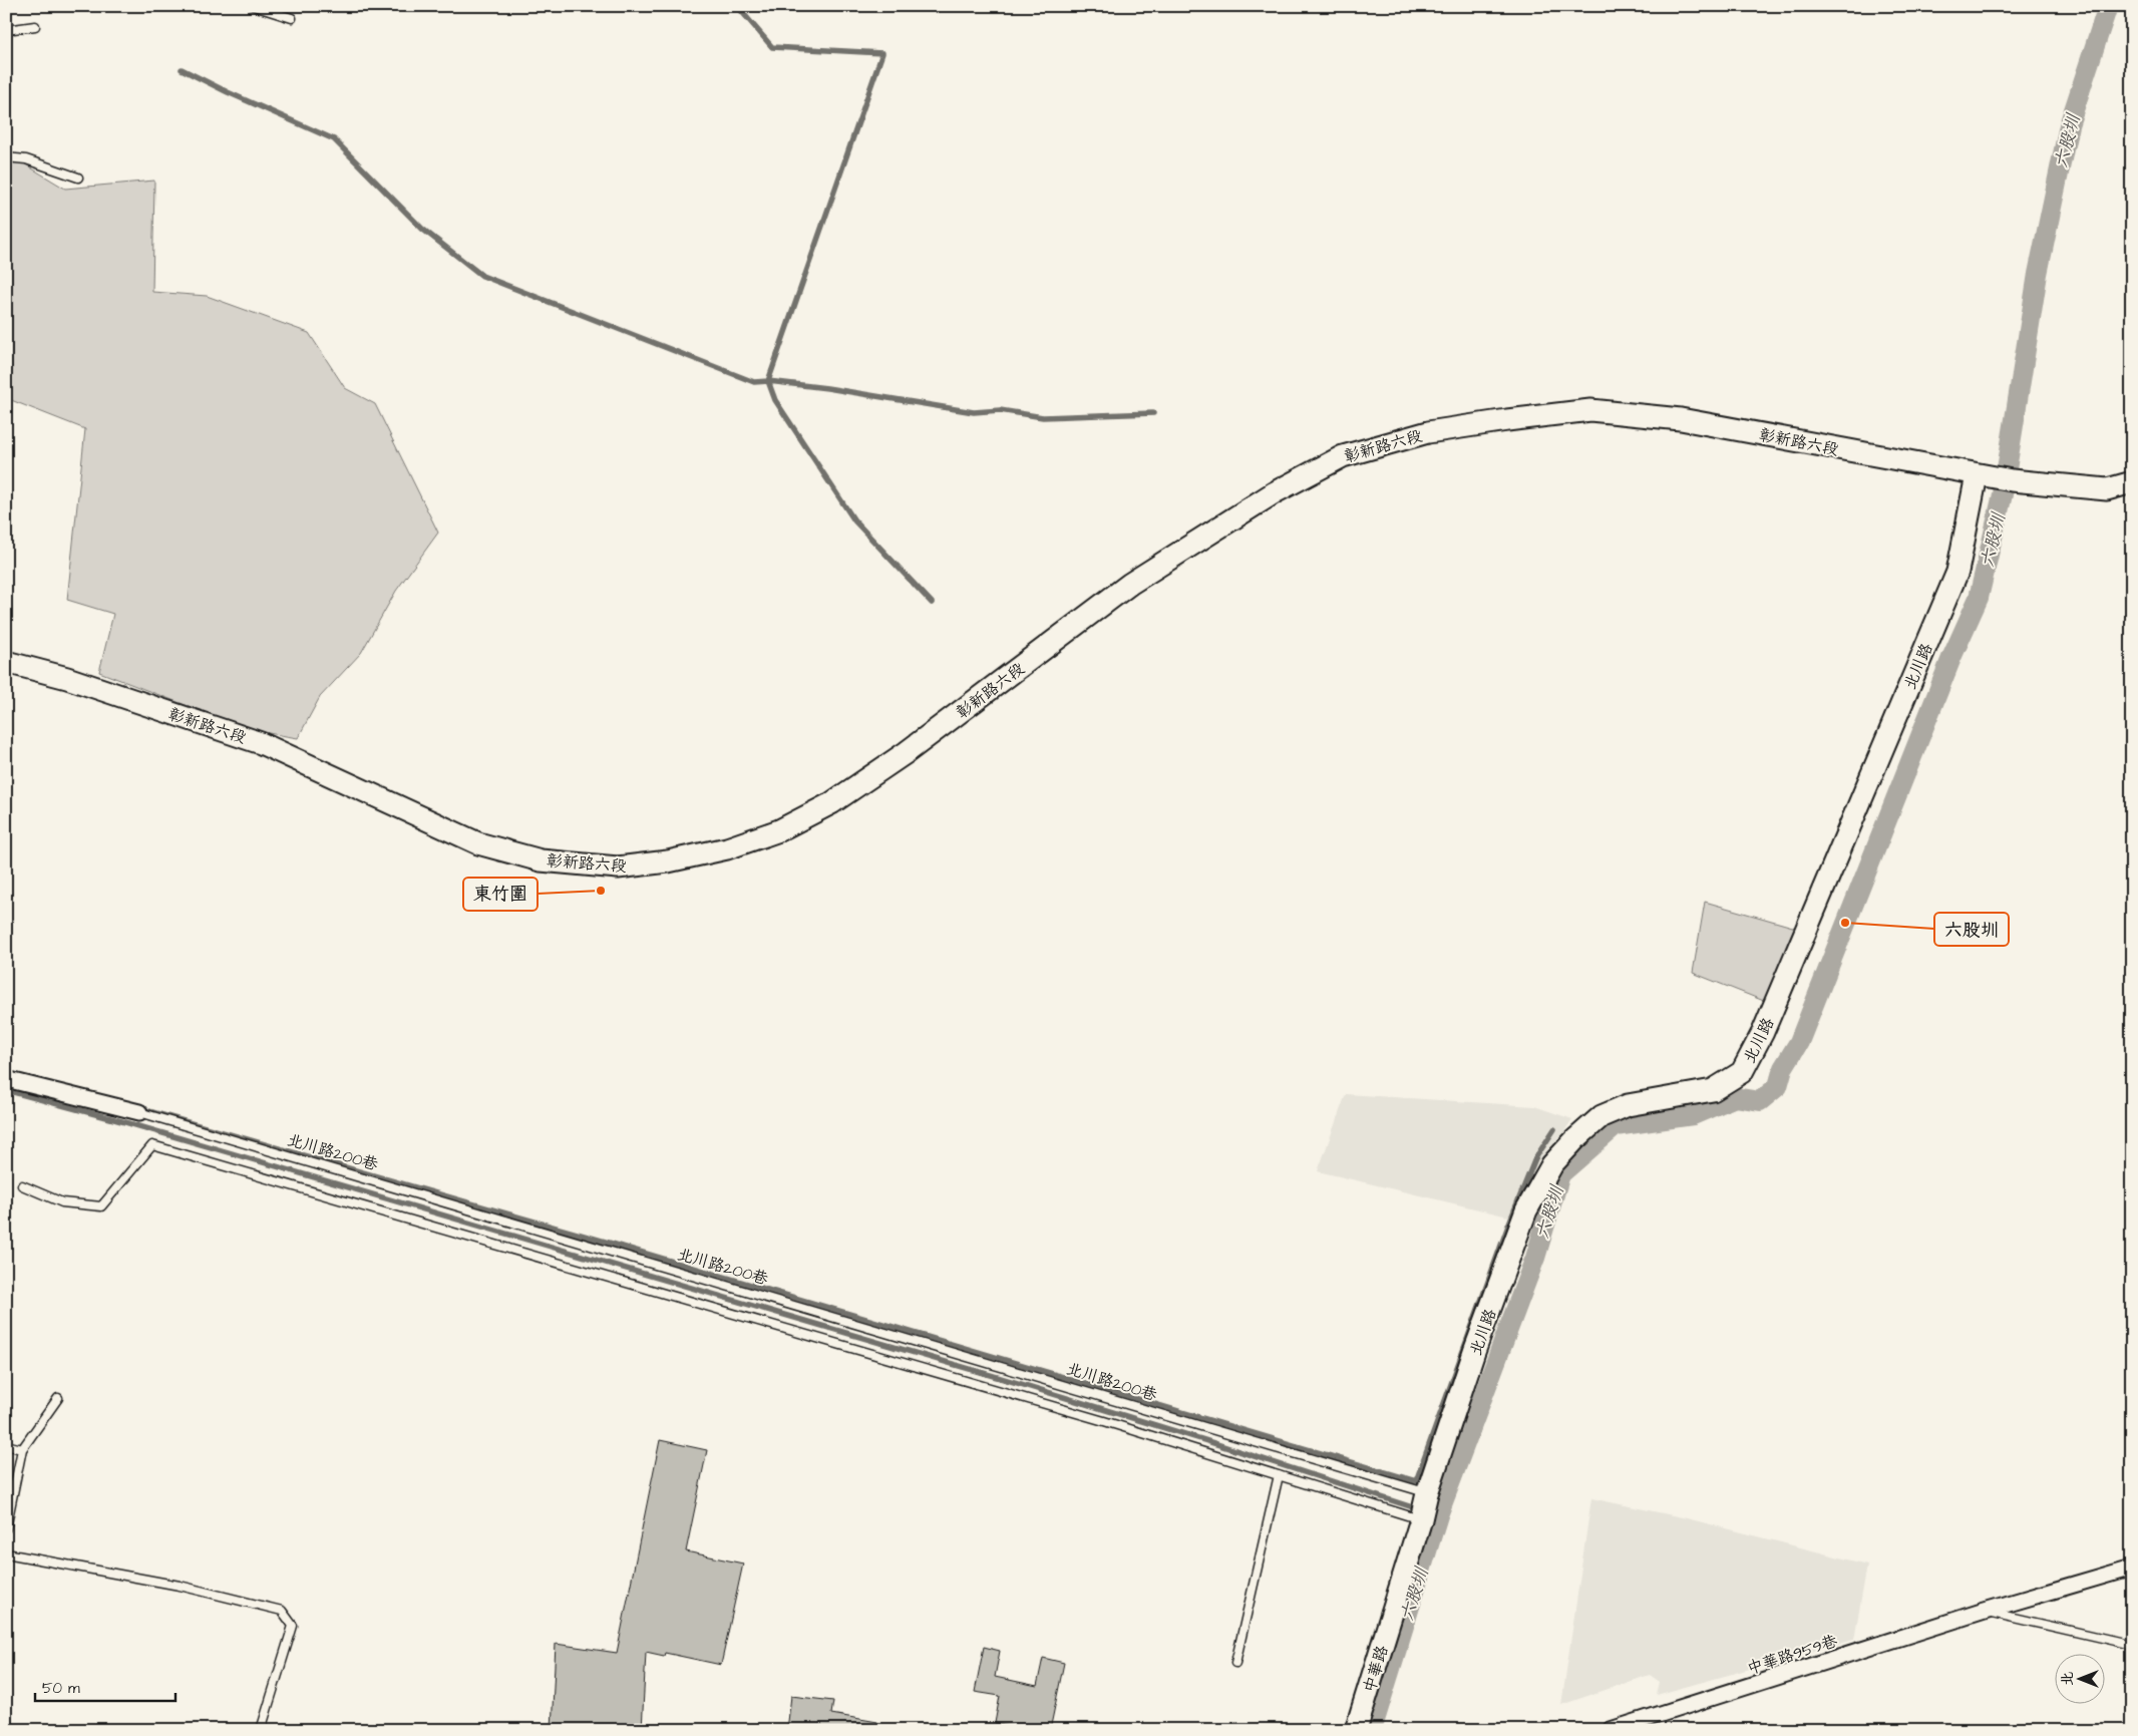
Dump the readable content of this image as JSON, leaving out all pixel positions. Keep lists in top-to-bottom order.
{
  "streets": {
    "street": [
      "彰新路六段",
      "北川路",
      "北川路200巷",
      "中華路959巷",
      "中華路"
    ]
  },
  "crossings": [
    ["彰新路六段", "北川路"],
    ["北川路", "北川路200巷"],
    ["北川路", "中華路"],
    ["北川路200巷", "中華路"]
  ],
  "water": ["六股圳"],
  "places": ["東竹圍", "六股圳"],
  "scale_bar": "50 m",
  "north": "left"
}
